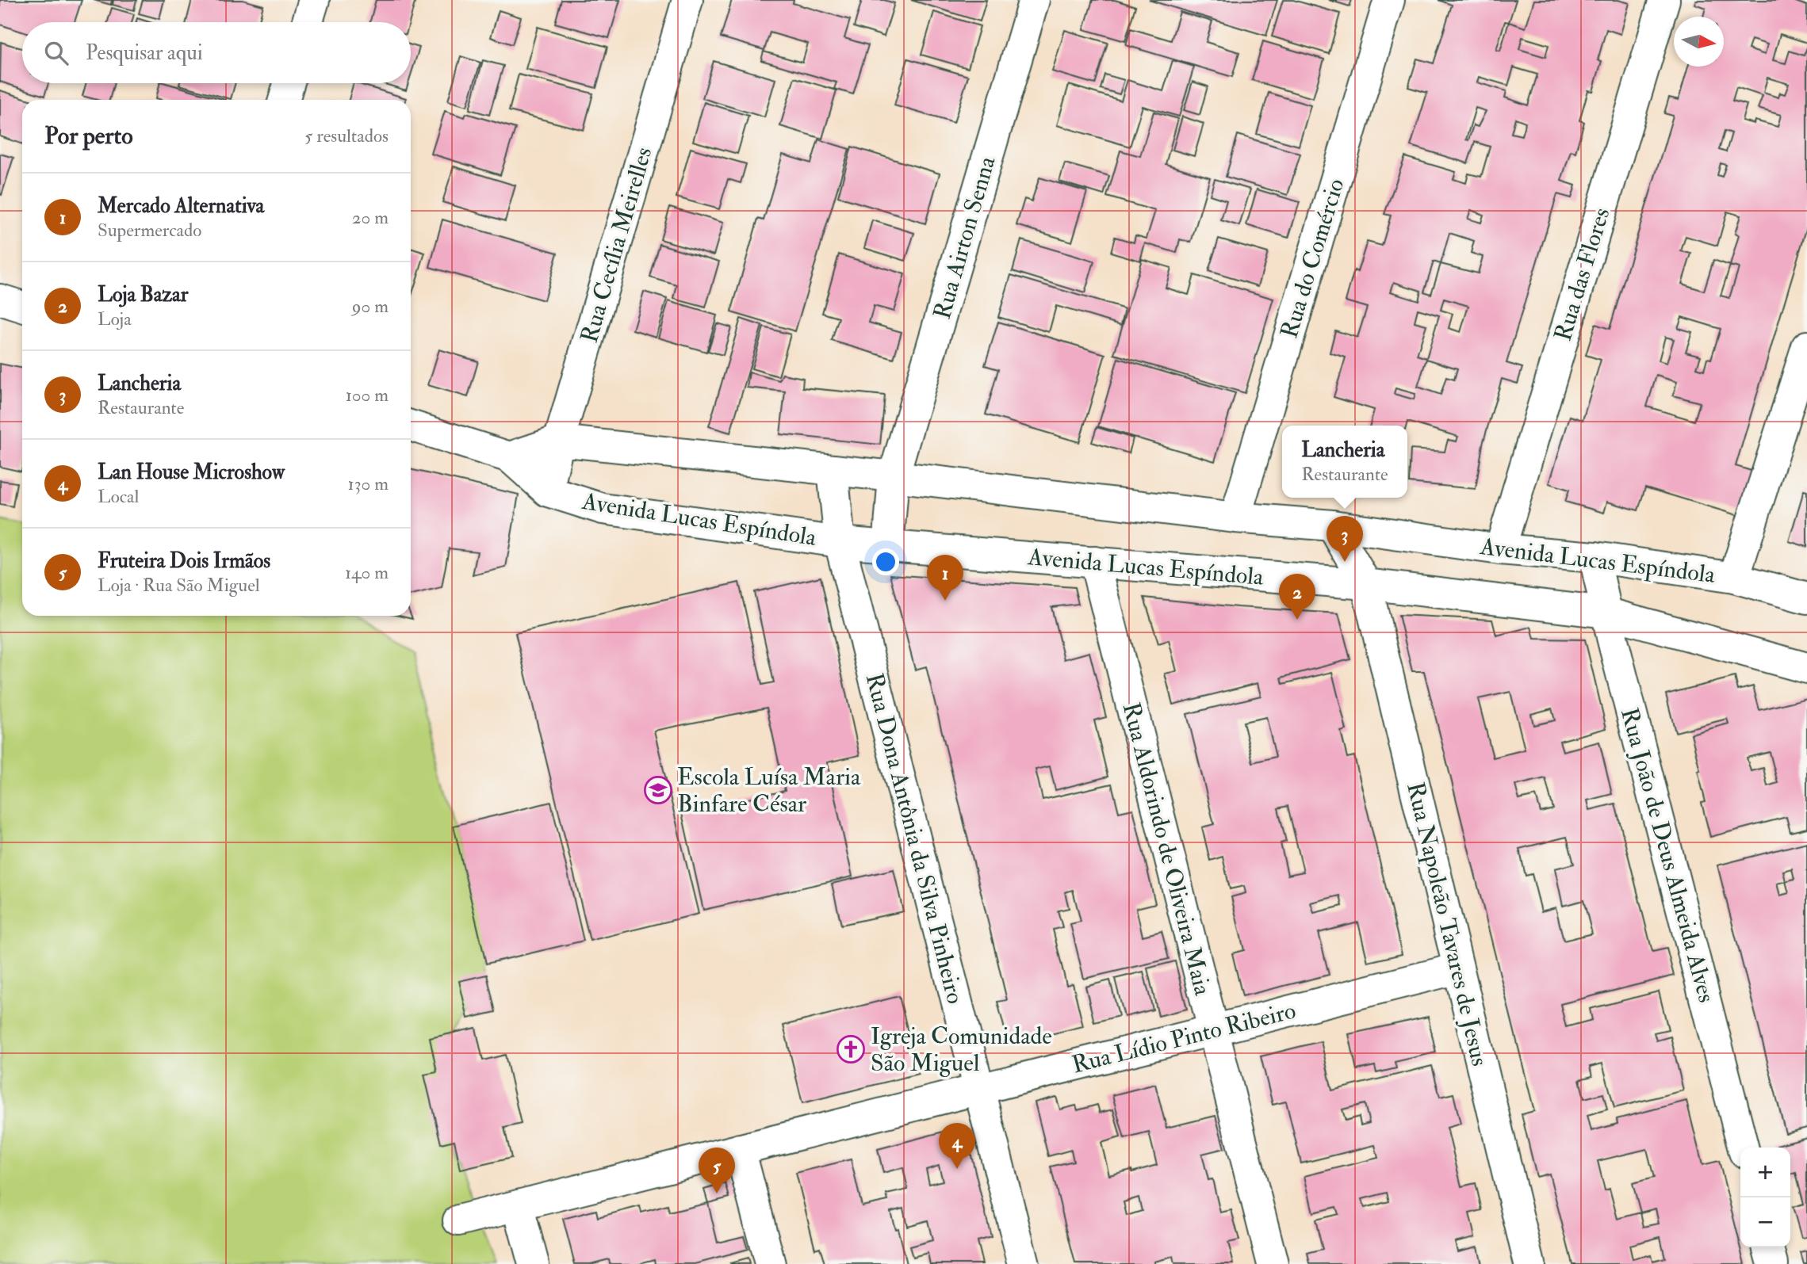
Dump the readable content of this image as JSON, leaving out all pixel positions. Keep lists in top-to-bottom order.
{
  "streets": {
    "street": [
      "Rua Airton Senna",
      "Rua Cecília Meirelles",
      "Rua do Comércio",
      "Rua das Flores",
      "Avenida Lucas Espíndola",
      "Rua Dona Antônia da Silva Pinheiro",
      "Rua Aldorindo de Oliveira Maia",
      "Rua João de Deus Almeida Alves",
      "Rua Napoleão Tavares de Jesus",
      "Rua Lídio Pinto Ribeiro"
    ]
  },
  "crossings": [
    ["Rua Airton Senna", "Avenida Lucas Espíndola"],
    ["Rua Cecília Meirelles", "Avenida Lucas Espíndola"],
    ["Rua do Comércio", "Avenida Lucas Espíndola"],
    ["Rua das Flores", "Avenida Lucas Espíndola"],
    ["Avenida Lucas Espíndola", "Rua Dona Antônia da Silva Pinheiro"],
    ["Avenida Lucas Espíndola", "Rua Aldorindo de Oliveira Maia"],
    ["Avenida Lucas Espíndola", "Rua João de Deus Almeida Alves"],
    ["Avenida Lucas Espíndola", "Rua Napoleão Tavares de Jesus"],
    ["Rua Dona Antônia da Silva Pinheiro", "Rua Lídio Pinto Ribeiro"],
    ["Rua Aldorindo de Oliveira Maia", "Rua Lídio Pinto Ribeiro"],
    ["Rua Napoleão Tavares de Jesus", "Rua Lídio Pinto Ribeiro"]
  ],
  "places": {
    "school or university": ["Escola Luísa Maria Binfare César"],
    "church": ["Igreja Comunidade São Miguel"]
  },
  "north": "right",
  "page": {
    "search": "Pesquisar aqui",
    "heading": ["Por perto", "5 resultados"],
    "list": [
      {
        "mark": "1",
        "name": "Mercado Alternativa",
        "note": "Supermercado",
        "value": "20 m"
      },
      {
        "mark": "2",
        "name": "Loja Bazar",
        "note": "Loja",
        "value": "90 m"
      },
      {
        "mark": "3",
        "name": "Lancheria",
        "note": "Restaurante",
        "value": "100 m"
      },
      {
        "mark": "4",
        "name": "Lan House Microshow",
        "note": "Local",
        "value": "130 m"
      },
      {
        "mark": "5",
        "name": "Fruteira Dois Irmãos",
        "note": "Loja · Rua São Miguel",
        "value": "140 m"
      }
    ],
    "popup": ["Lancheria", "Restaurante"],
    "pins": [
      "3",
      "1",
      "2",
      "4",
      "5"
    ],
    "map_buttons": ["+", "−"]
  }
}
